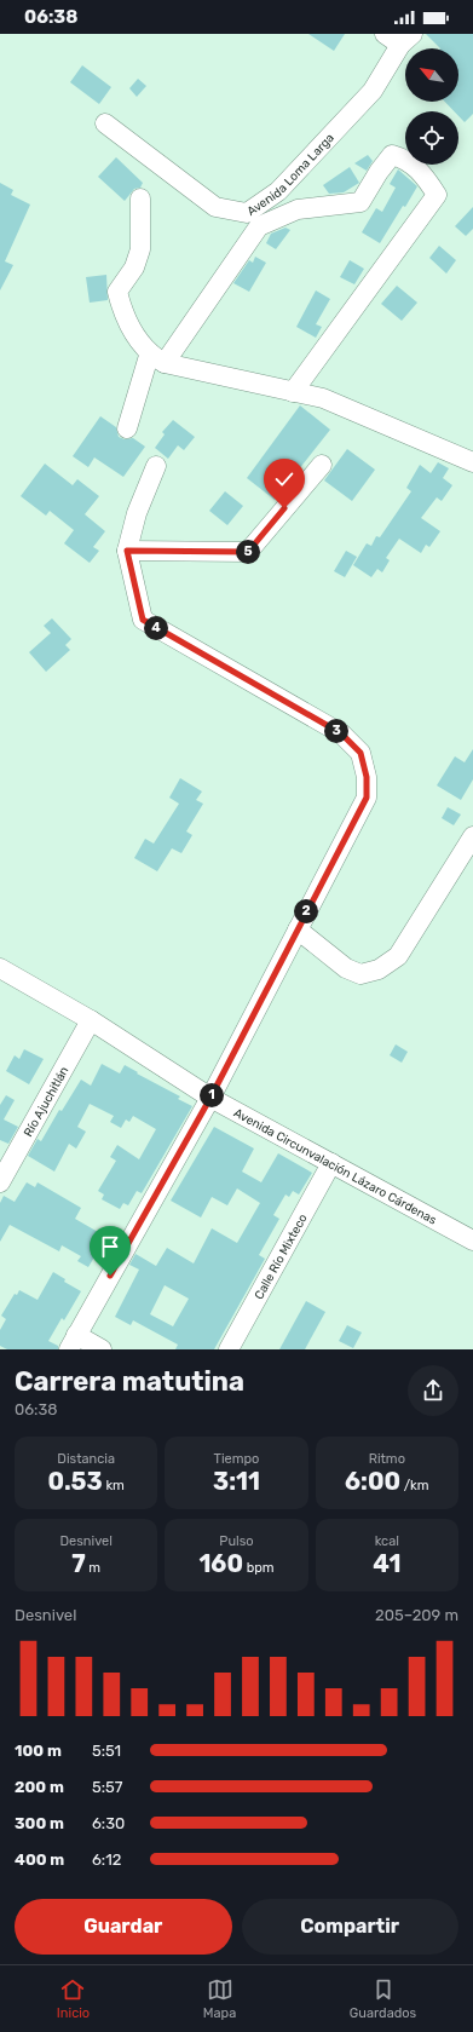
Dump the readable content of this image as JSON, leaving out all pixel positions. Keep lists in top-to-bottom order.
{
  "streets": {
    "street": [
      "Avenida Loma Larga",
      "Río Ajuchitlán",
      "Avenida Circunvalación Lázaro Cárdenas",
      "Calle Río Mixteco"
    ]
  },
  "crossings": [
    ["Río Ajuchitlán", "Avenida Circunvalación Lázaro Cárdenas"],
    ["Avenida Circunvalación Lázaro Cárdenas", "Calle Río Mixteco"]
  ],
  "north": "top left",
  "page": {
    "status": "06:38",
    "pins": [
      "5",
      "4",
      "3",
      "2",
      "1"
    ],
    "heading": ["Carrera matutina", "06:38"],
    "stats": [
      ["Distancia", "0.53 km"],
      ["Tiempo", "3:11"],
      ["Ritmo", "6:00 /km"],
      ["Desnivel", "7 m"],
      ["Pulso", "160 bpm"],
      ["kcal", "41"]
    ],
    "chart": ["Desnivel", "205–209 m"],
    "list": [
      {
        "name": "100 m",
        "note": "5:51"
      },
      {
        "name": "200 m",
        "note": "5:57"
      },
      {
        "name": "300 m",
        "note": "6:30"
      },
      {
        "name": "400 m",
        "note": "6:12"
      }
    ],
    "buttons": ["Guardar", "Compartir"],
    "tabs": ["Inicio", "Mapa", "Guardados"]
  }
}
